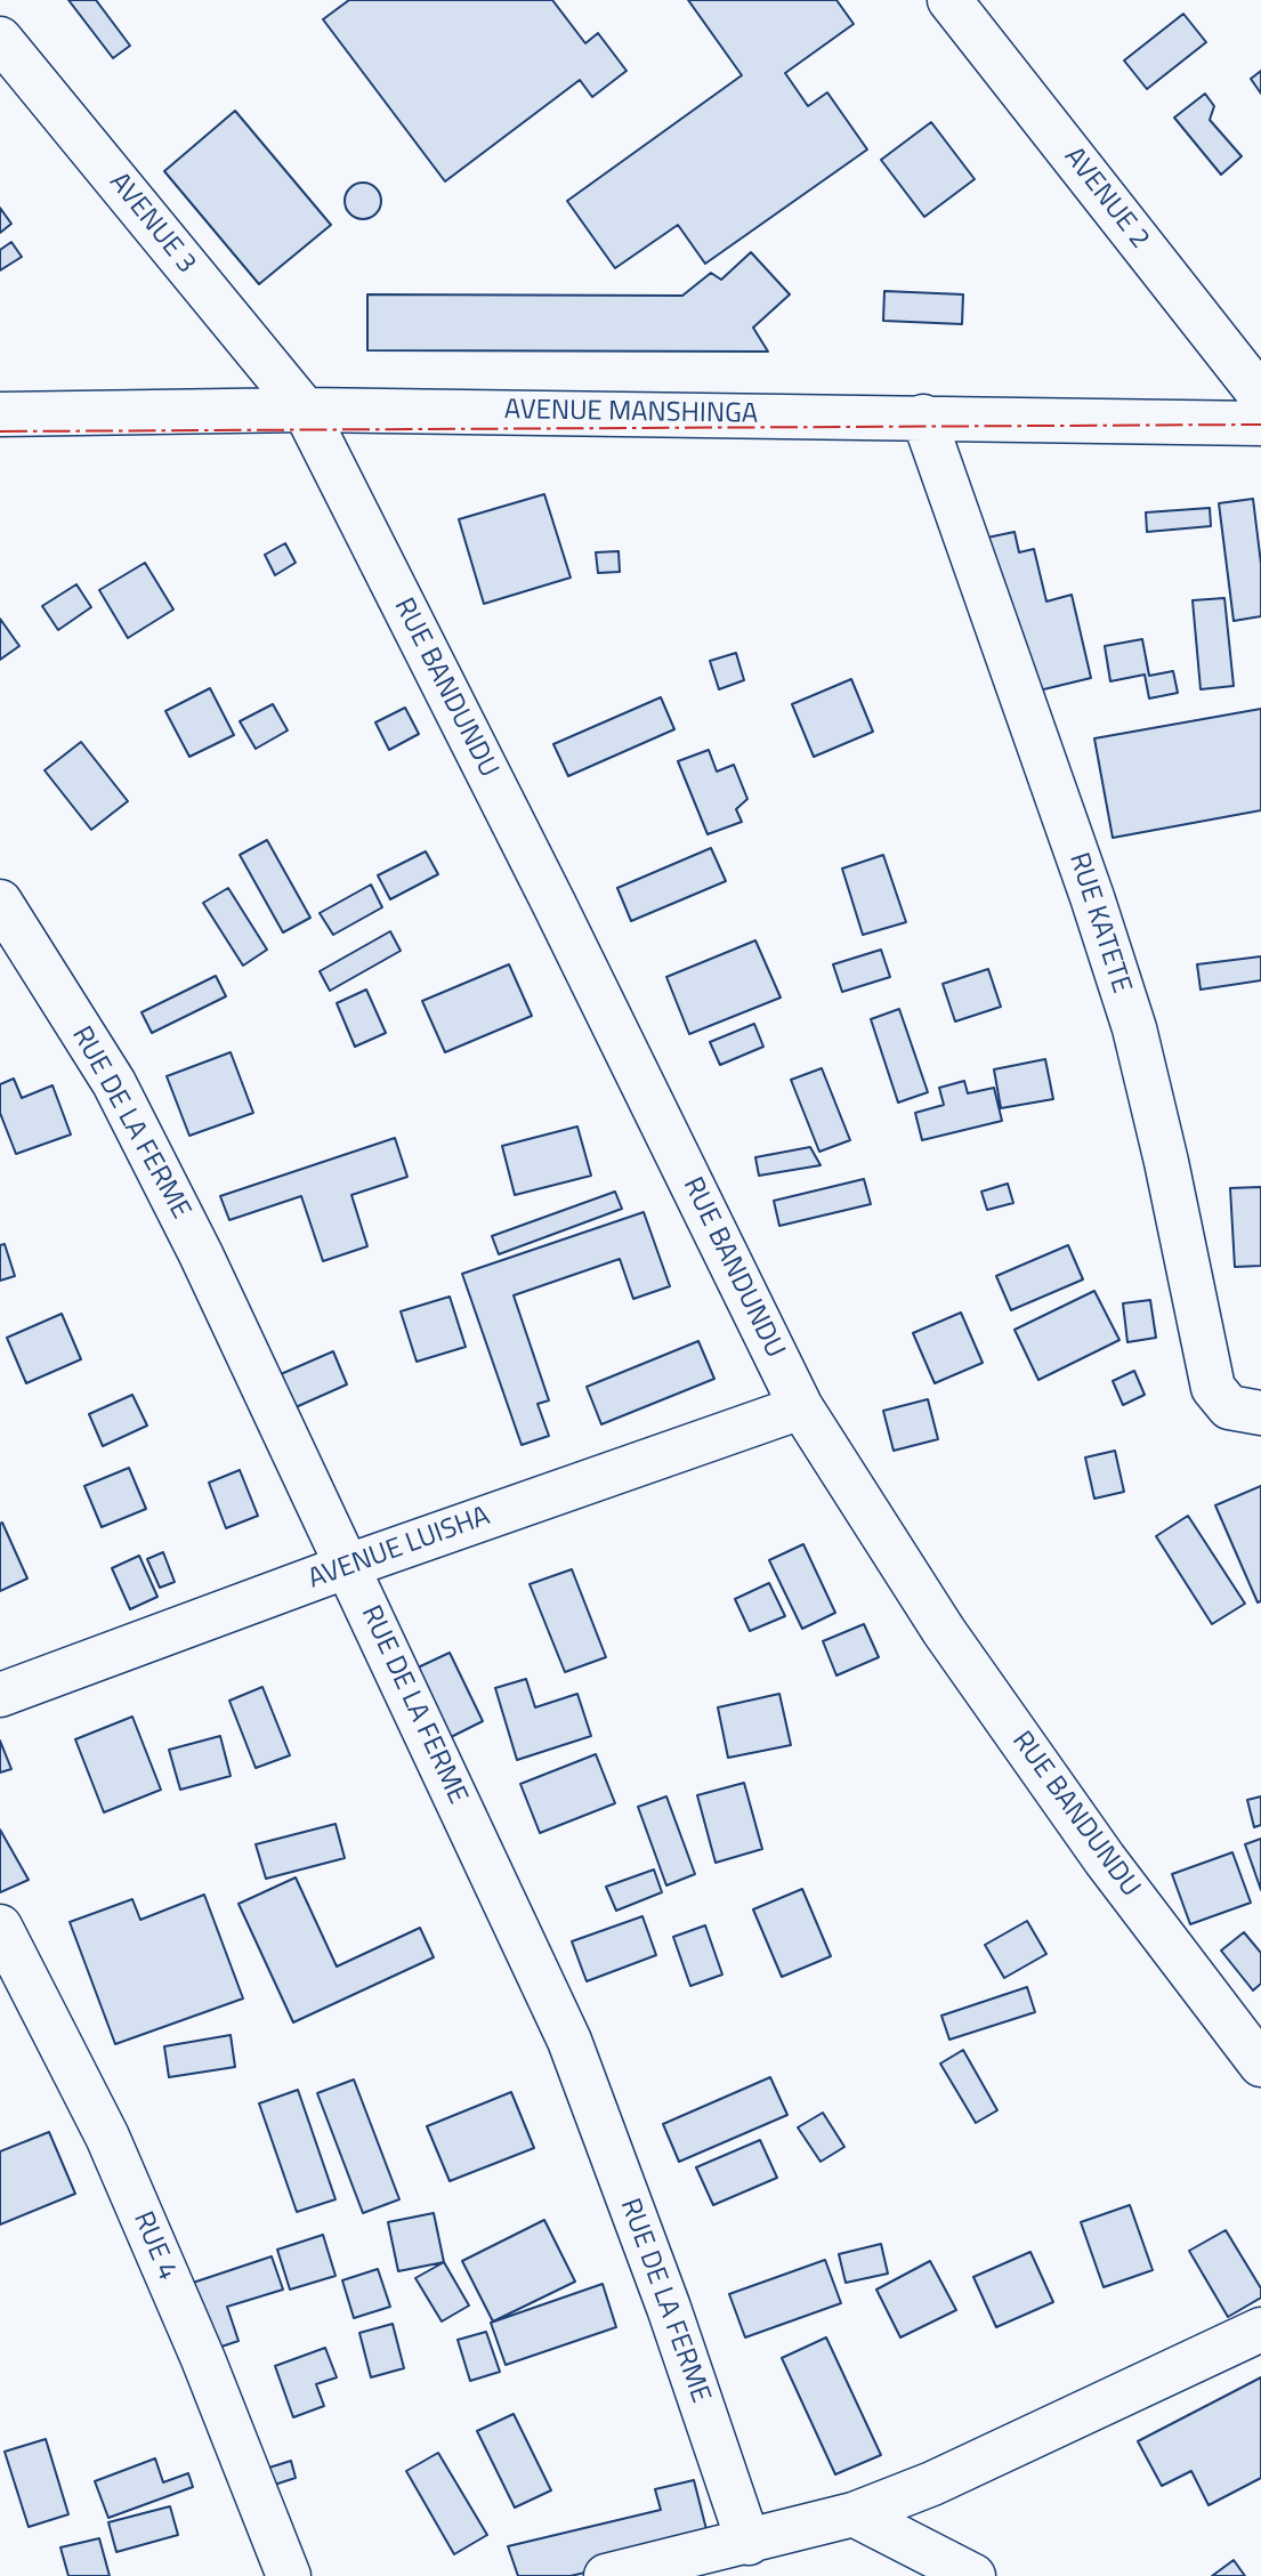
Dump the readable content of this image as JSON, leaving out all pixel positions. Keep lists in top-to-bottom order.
{
  "streets": {
    "street": [
      "AVENUE 2",
      "AVENUE 3",
      "AVENUE MANSHINGA",
      "RUE BANDUNDU",
      "RUE KATETE",
      "RUE DE LA FERME",
      "AVENUE LUISHA",
      "RUE 4"
    ]
  },
  "crossings": [
    ["AVENUE 3", "AVENUE MANSHINGA"],
    ["AVENUE 3", "RUE BANDUNDU"],
    ["AVENUE MANSHINGA", "RUE BANDUNDU"],
    ["AVENUE MANSHINGA", "RUE KATETE"],
    ["RUE BANDUNDU", "AVENUE LUISHA"],
    ["RUE DE LA FERME", "AVENUE LUISHA"]
  ]
}
